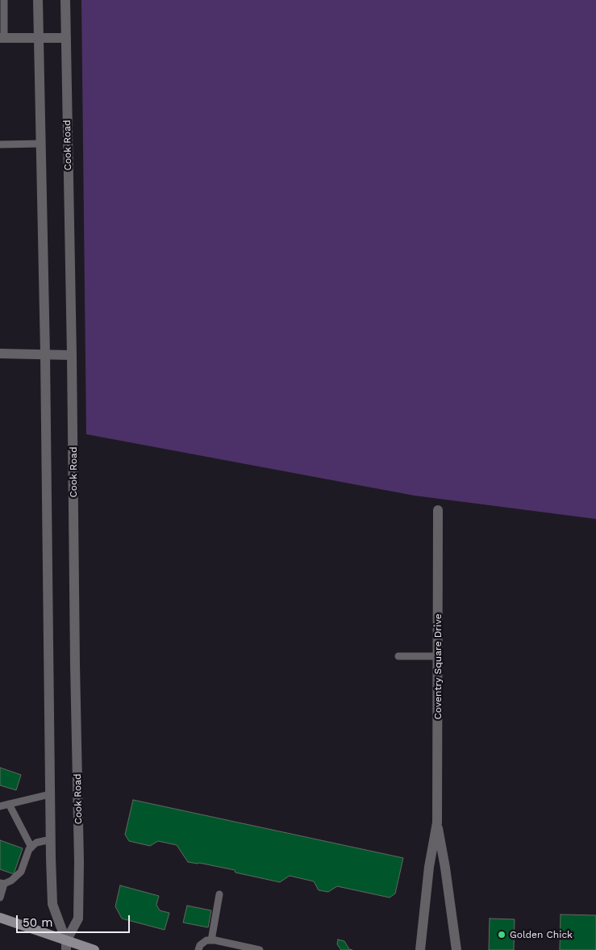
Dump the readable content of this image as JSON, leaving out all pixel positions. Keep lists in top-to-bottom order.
{
  "streets": {
    "street": ["Cook Road", "Coventry Square Drive"]
  },
  "places": ["Golden Chick"],
  "scale_bar": "50 m"
}
